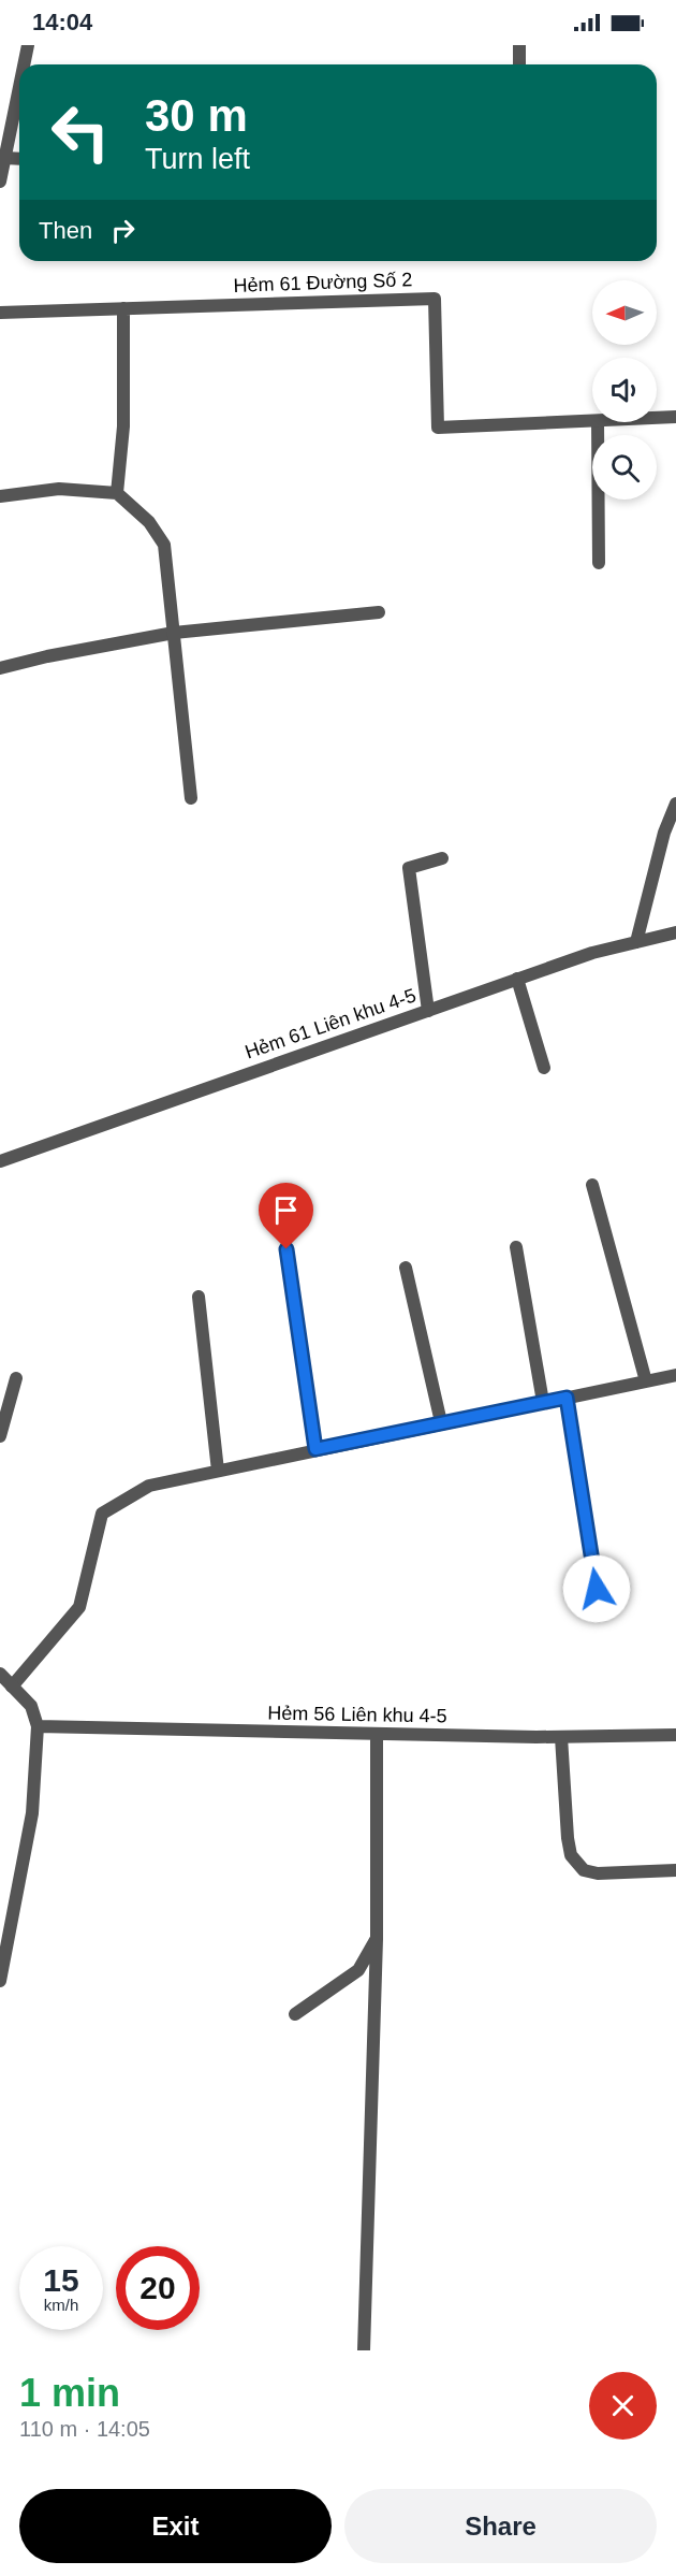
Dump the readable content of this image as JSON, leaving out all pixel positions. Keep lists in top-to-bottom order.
{
  "streets": {
    "street": ["Hẻm 61 Đường Số 2", "Hẻm 61 Liên khu 4-5", "Hẻm 56 Liên khu 4-5"]
  },
  "north": "left",
  "page": {
    "status": "14:04",
    "turn": ["30 m", "Turn left"],
    "then": "Then",
    "speed": "15 km/h",
    "limit": "20",
    "heading": ["1 min", "110 m · 14:05"],
    "buttons": ["Exit", "Share"]
  }
}
